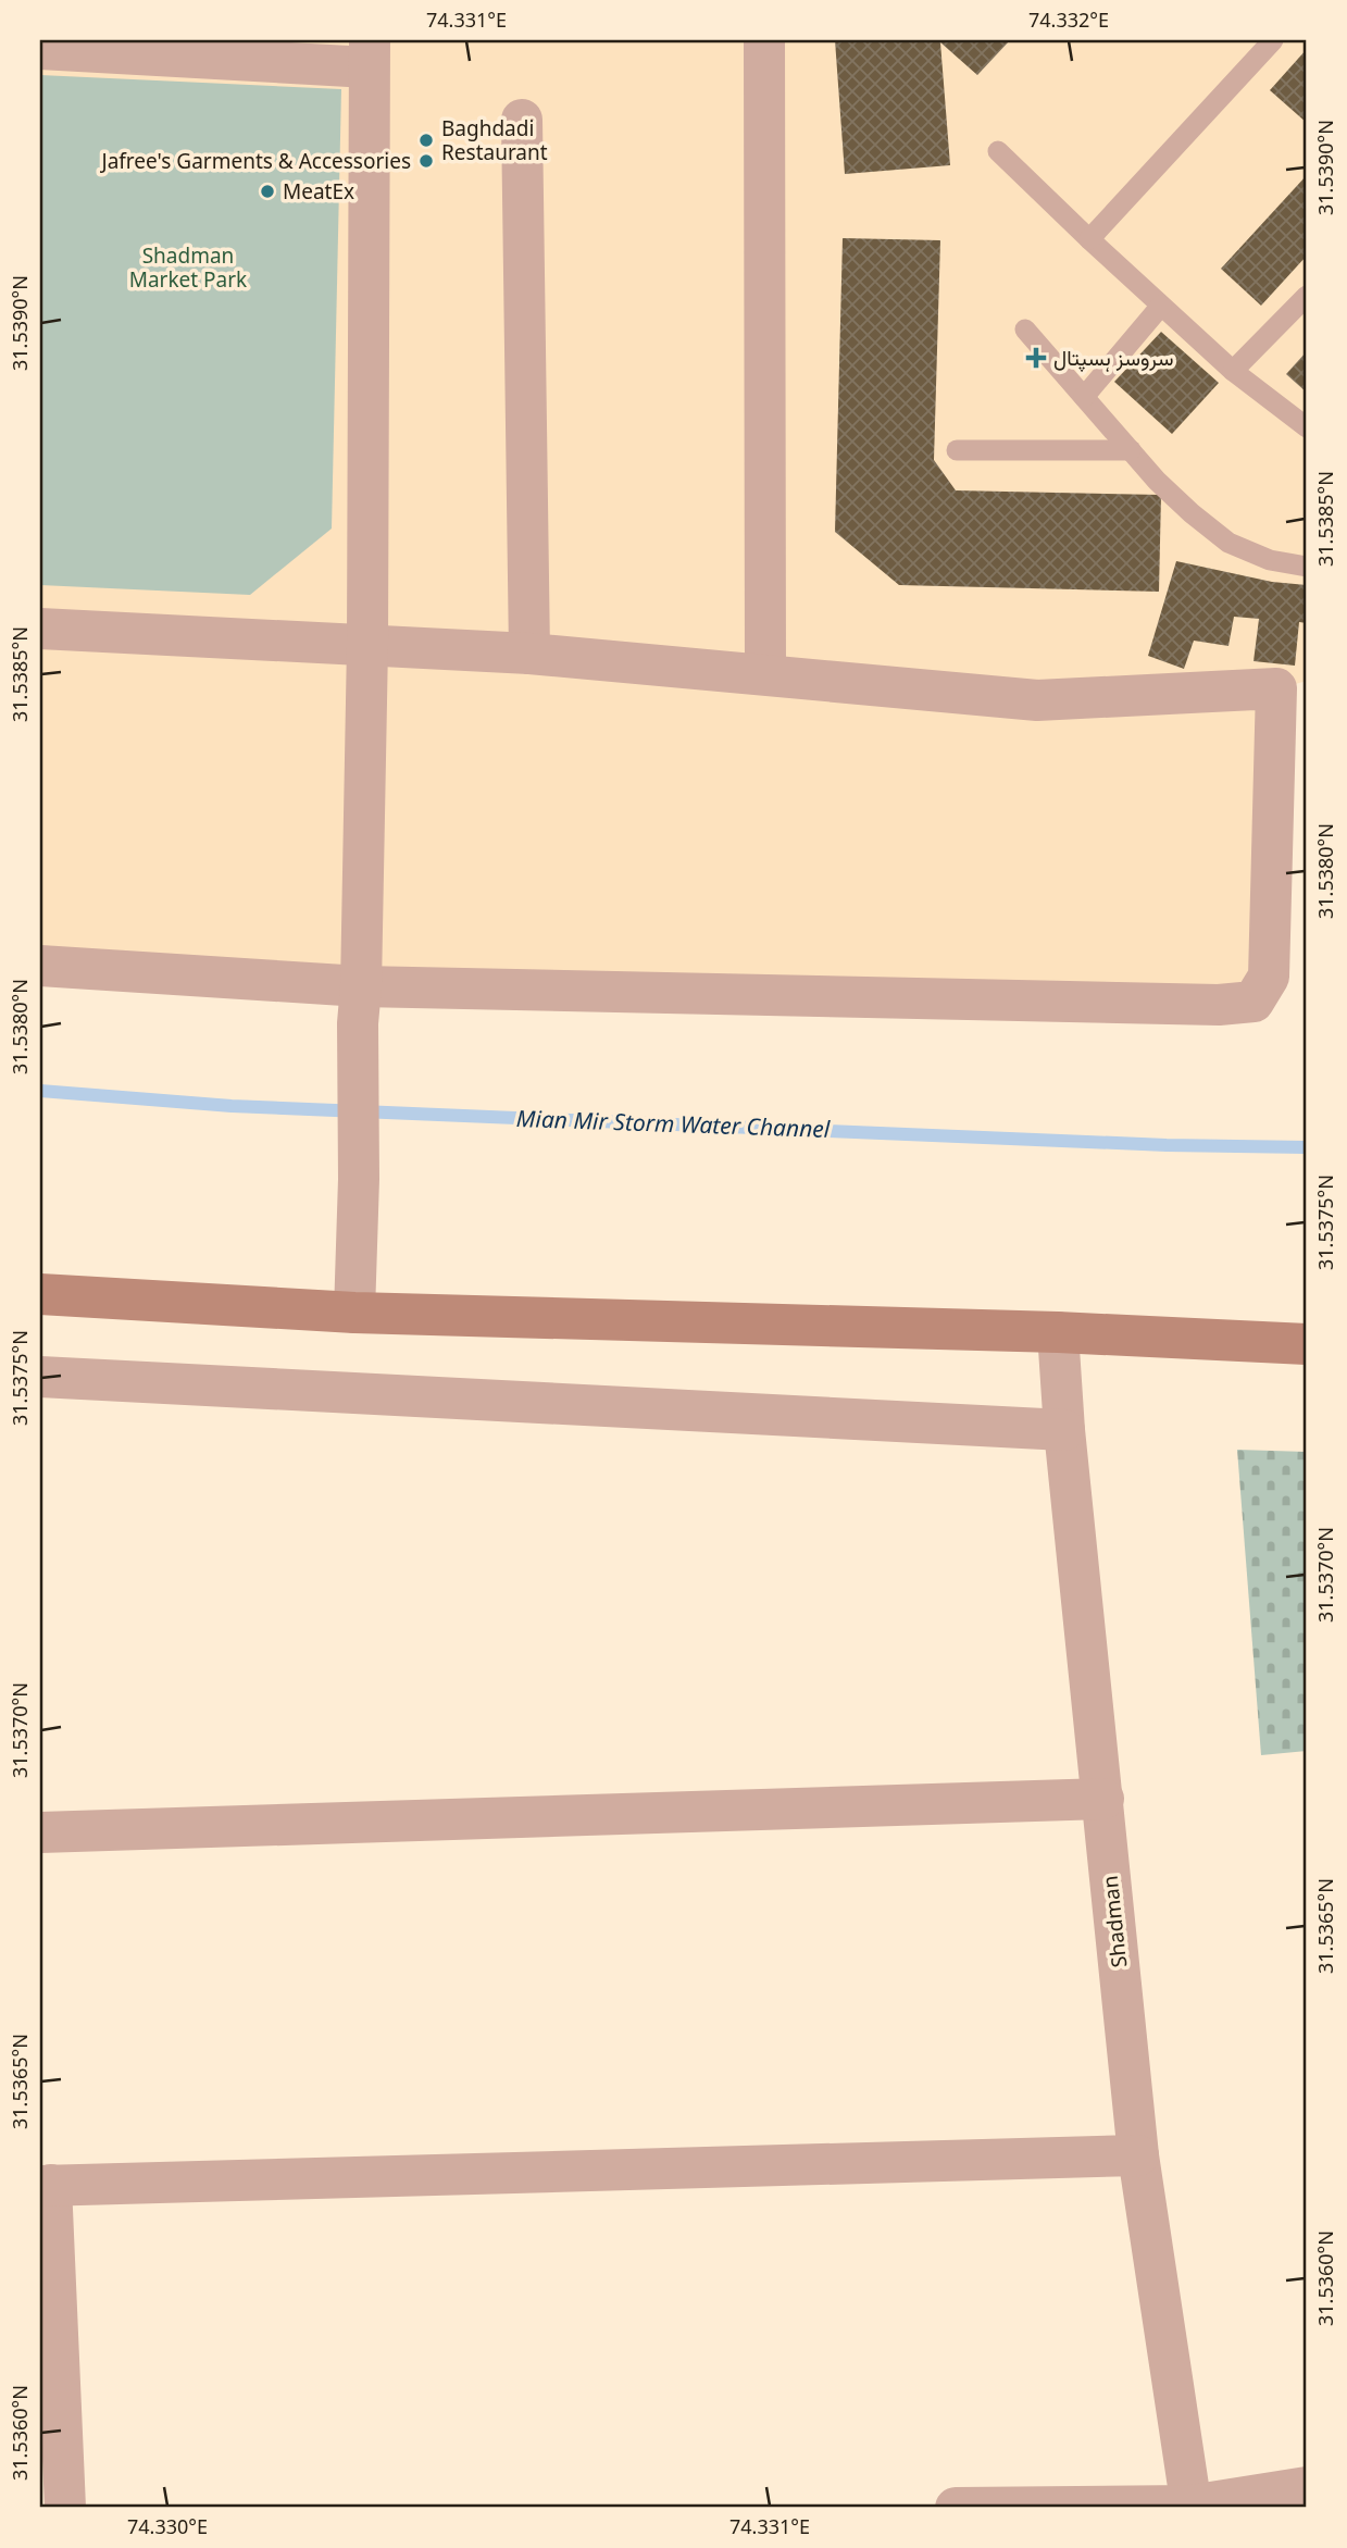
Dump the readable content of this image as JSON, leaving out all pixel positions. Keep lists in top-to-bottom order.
{
  "streets": {
    "street": ["Shadman"]
  },
  "water": ["Mian Mir Storm Water Channel"],
  "parks": ["Shadman Market Park"],
  "places": {
    "other": ["Baghdadi Restaurant", "Jafree's Garments & Accessories", "MeatEx"],
    "health": ["سروسز ہسپتال"]
  },
  "coordinates": [
    "74.331°E",
    "74.332°E",
    "31.5390°N",
    "31.5385°N",
    "31.5380°N",
    "31.5375°N",
    "31.5370°N",
    "31.5365°N",
    "31.5360°N",
    "74.330°E"
  ]
}
